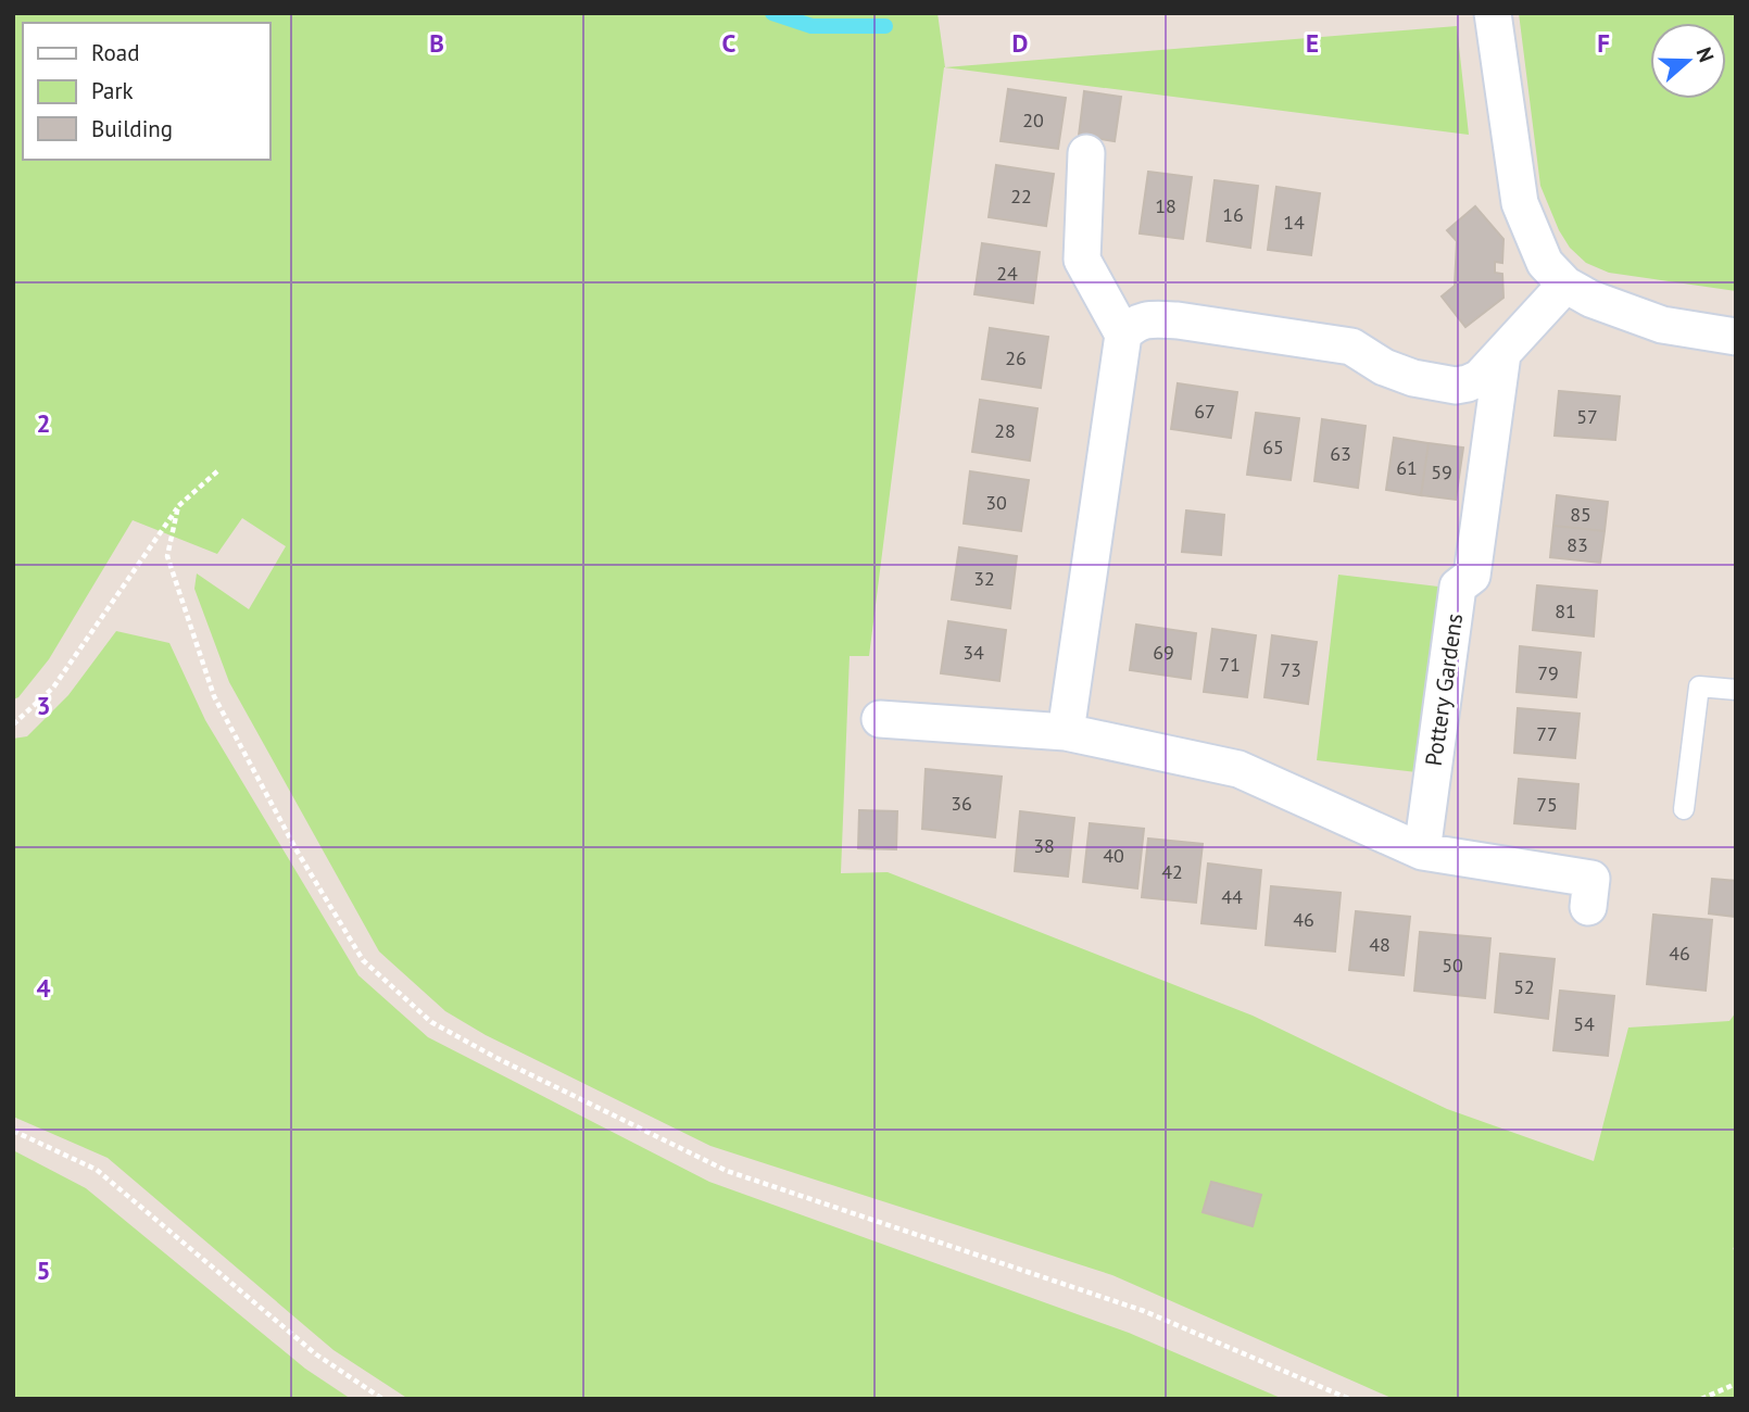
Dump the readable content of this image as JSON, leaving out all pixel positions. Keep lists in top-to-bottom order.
{
  "streets": {
    "street": ["Pottery Gardens"]
  },
  "house_numbers": [
    "20",
    "22",
    "18",
    "16",
    "14",
    "24",
    "26",
    "67",
    "57",
    "28",
    "65",
    "63",
    "61",
    "59",
    "30",
    "85",
    "83",
    "32",
    "81",
    "34",
    "69",
    "71",
    "73",
    "79",
    "77",
    "36",
    "75",
    "38",
    "40",
    "42",
    "44",
    "46",
    "48",
    "46",
    "50",
    "52",
    "54"
  ],
  "legend": ["Road", "Park", "Building"],
  "north": "right",
  "grid": {
    "columns": [
      "B",
      "C",
      "D",
      "E",
      "F"
    ],
    "rows": [
      "2",
      "3",
      "4",
      "5"
    ]
  }
}
